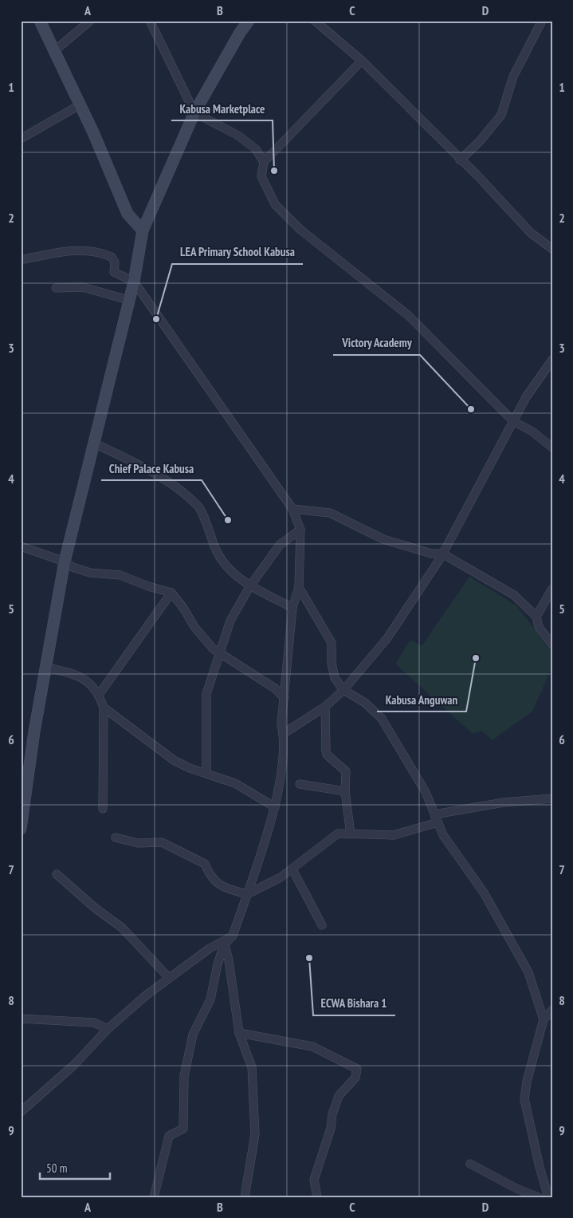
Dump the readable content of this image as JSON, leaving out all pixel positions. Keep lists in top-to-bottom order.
{
  "places": [
    "Kabusa Marketplace",
    "LEA Primary School Kabusa",
    "Victory Academy",
    "Chief Palace Kabusa",
    "Kabusa Anguwan",
    "ECWA Bishara 1"
  ],
  "scale_bar": "50 m",
  "grid": {
    "columns": [
      "A",
      "B",
      "C",
      "D"
    ],
    "rows": [
      "1",
      "2",
      "3",
      "4",
      "5",
      "6",
      "7",
      "8",
      "9"
    ]
  }
}
